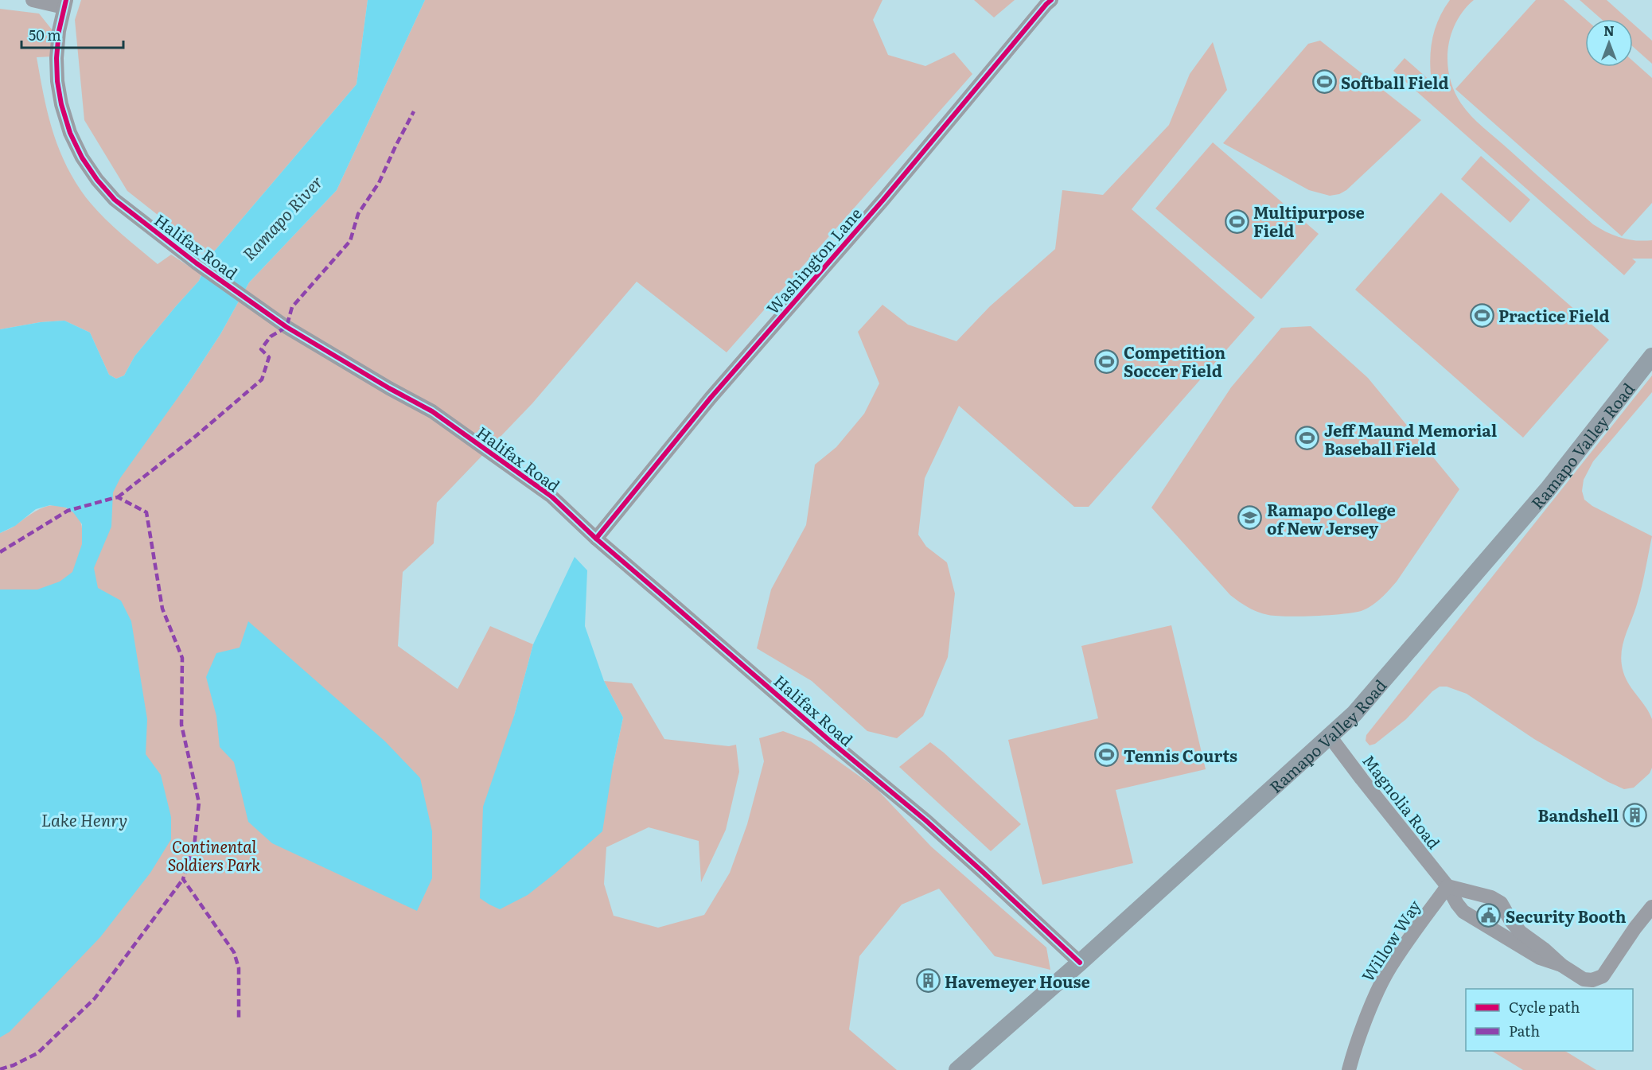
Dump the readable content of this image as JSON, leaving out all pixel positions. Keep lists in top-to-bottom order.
{
  "streets": {
    "main road": ["Ramapo Valley Road"],
    "street": [
      "Halifax Road",
      "Washington Lane",
      "Magnolia Road",
      "Willow Way"
    ]
  },
  "crossings": [
    ["Halifax Road", "Washington Lane"],
    ["Halifax Road", "Ramapo Valley Road"],
    ["Ramapo Valley Road", "Magnolia Road"],
    ["Magnolia Road", "Willow Way"]
  ],
  "water": ["Ramapo River", "Lake Henry"],
  "parks": ["Continental Soldiers Park"],
  "places": {
    "sports": [
      "Softball Field",
      "Multipurpose Field",
      "Practice Field",
      "Competition Soccer Field",
      "Jeff Maund Memorial Baseball Field",
      "Tennis Courts"
    ],
    "school or university": ["Ramapo College of New Jersey"],
    "building": ["Bandshell", "Havemeyer House"],
    "public building": ["Security Booth"]
  },
  "legend": ["Cycle path", "Path"],
  "scale_bar": "50 m",
  "north": "top"
}
